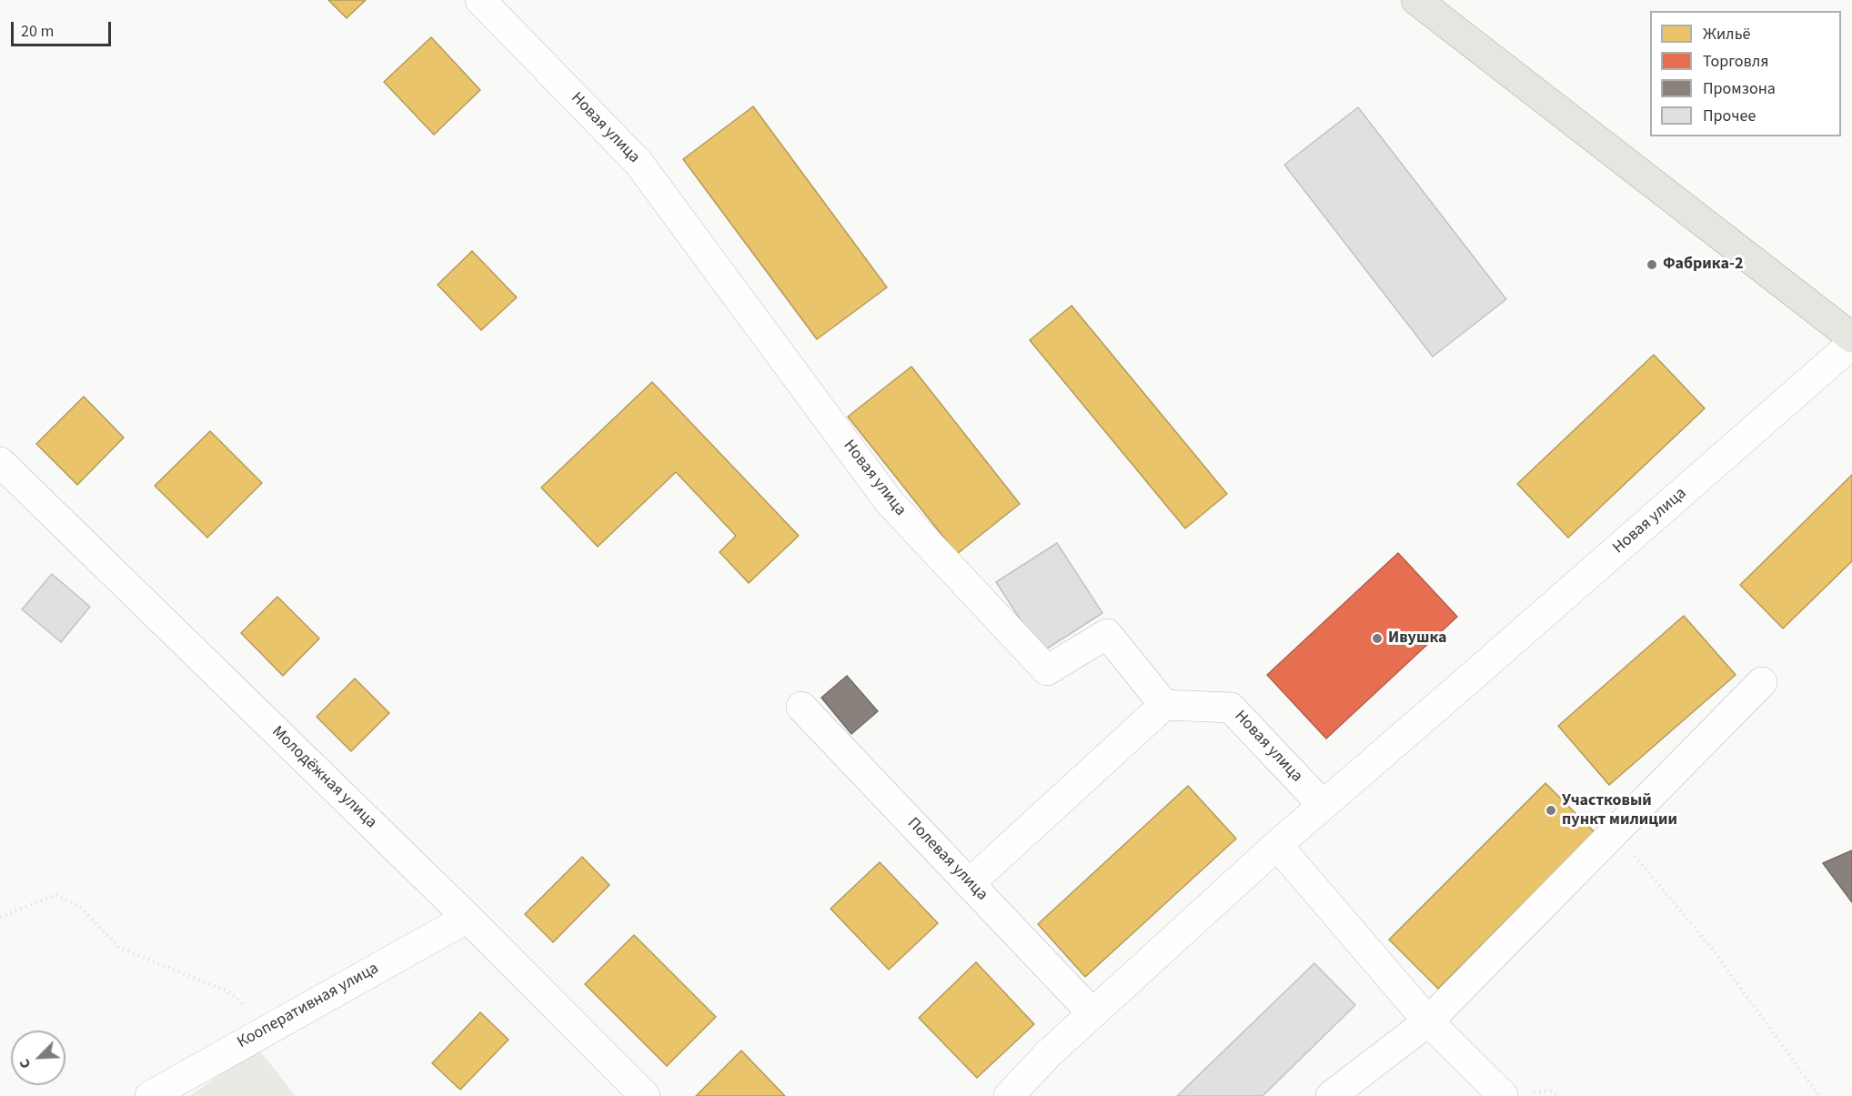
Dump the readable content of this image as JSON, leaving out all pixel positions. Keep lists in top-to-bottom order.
{
  "streets": {
    "street": [
      "Новая улица",
      "Молодёжная улица",
      "Полевая улица",
      "Кооперативная улица"
    ]
  },
  "crossings": [
    ["Новая улица", "Полевая улица"],
    ["Молодёжная улица", "Кооперативная улица"]
  ],
  "places": ["Фабрика-2", "Ивушка", "Участковый пункт милиции"],
  "legend": [
    "Жильё",
    "Торговля",
    "Промзона",
    "Прочее"
  ],
  "scale_bar": "20 m",
  "north": "bottom left"
}
